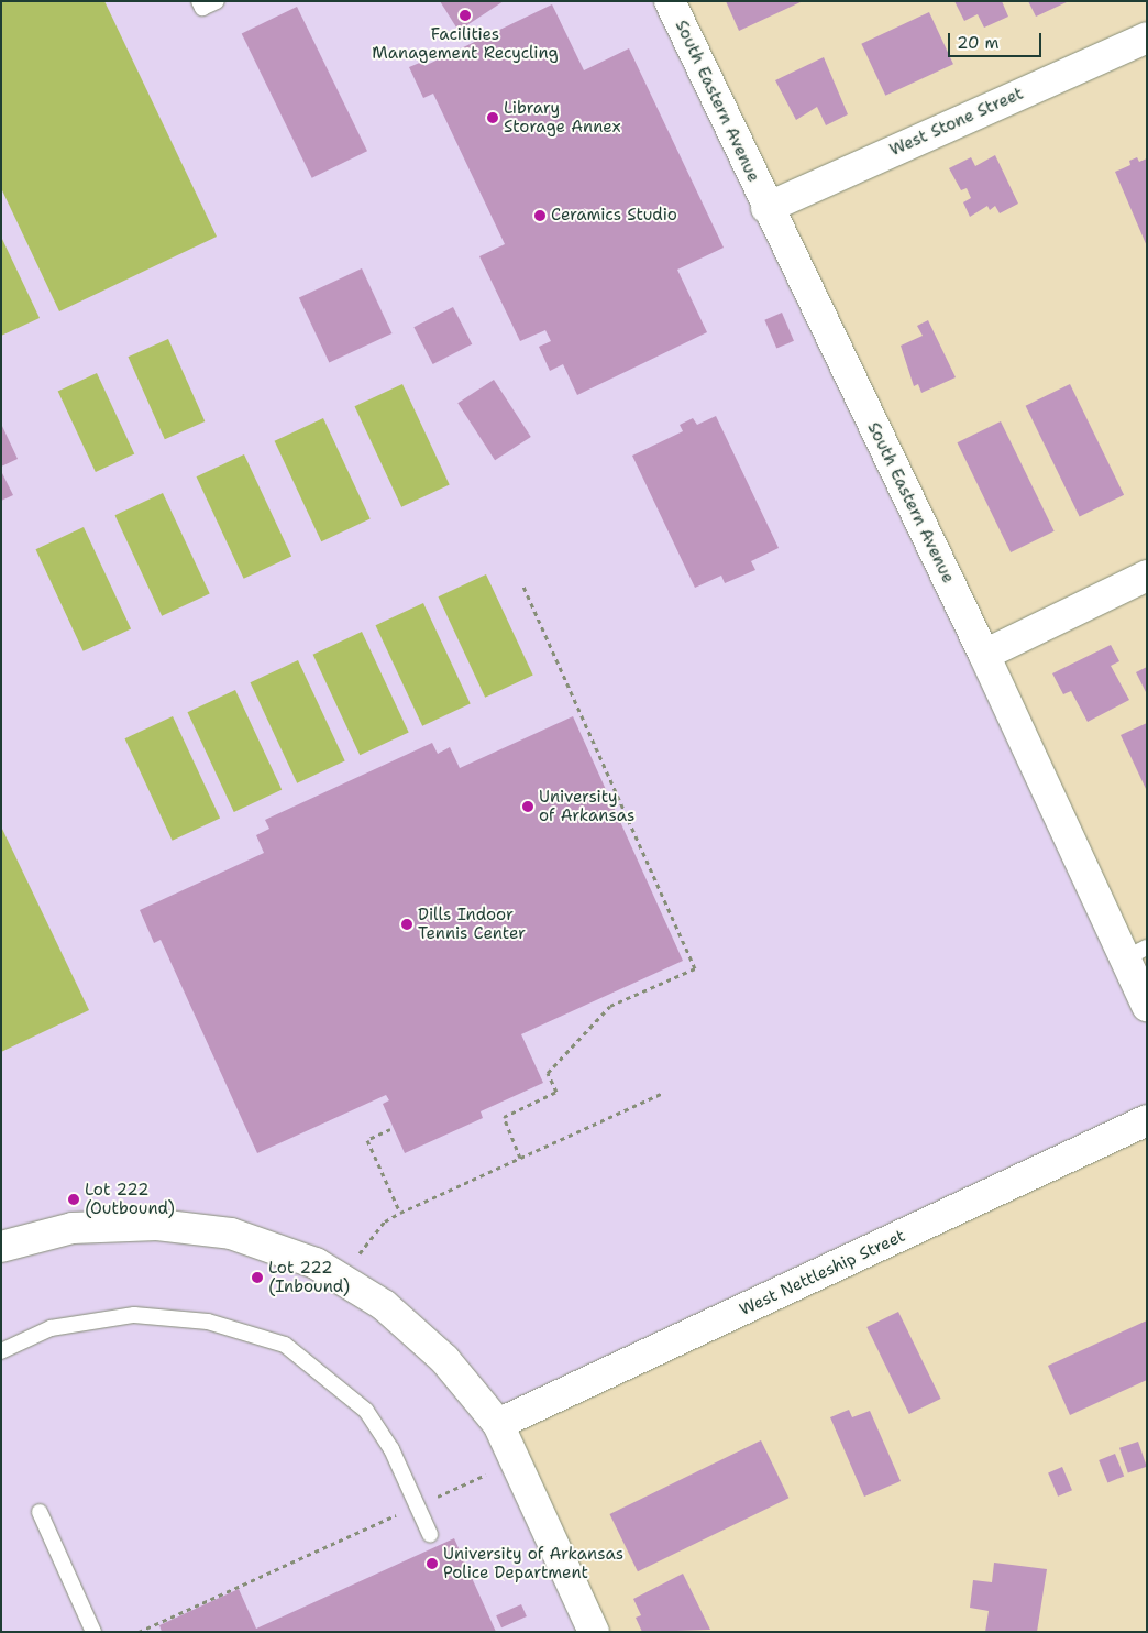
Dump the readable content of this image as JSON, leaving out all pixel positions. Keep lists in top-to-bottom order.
{
  "streets": {
    "street": ["South Eastern Avenue", "West Stone Street", "West Nettleship Street"]
  },
  "crossings": [
    ["South Eastern Avenue", "West Stone Street"]
  ],
  "places": [
    "Facilities Management Recycling",
    "Library Storage Annex",
    "Ceramics Studio",
    "University of Arkansas",
    "Dills Indoor Tennis Center",
    "Lot 222 (Outbound)",
    "Lot 222 (Inbound)",
    "University of Arkansas Police Department"
  ],
  "scale_bar": "20 m"
}
